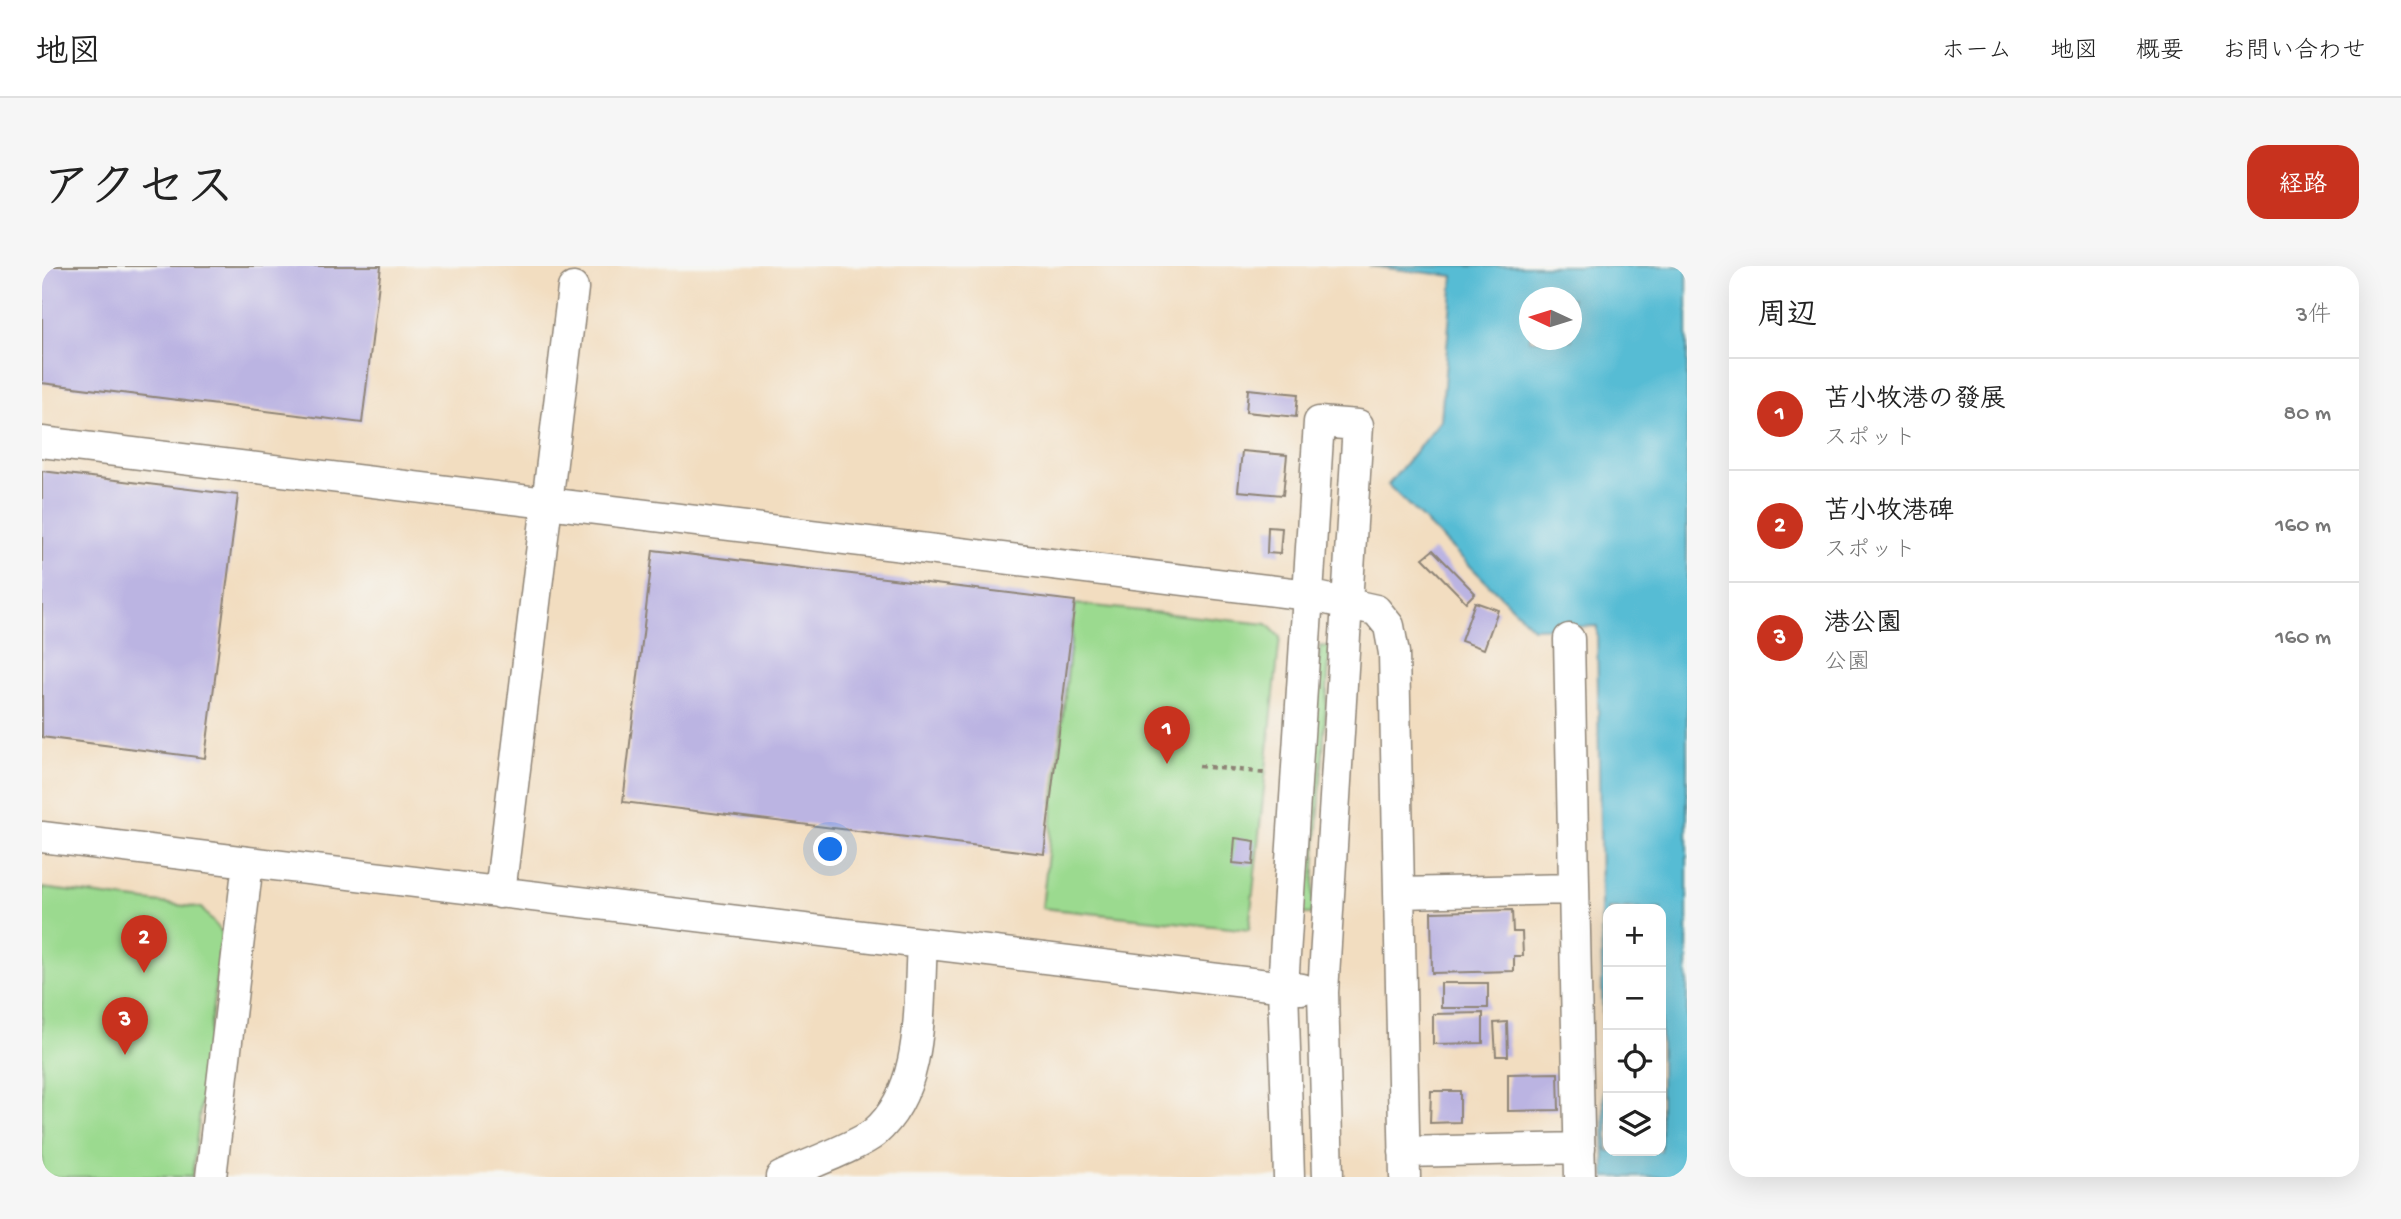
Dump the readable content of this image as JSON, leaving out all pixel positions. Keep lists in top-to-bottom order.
{
  "north": "left",
  "page": {
    "header": "地図",
    "nav": [
      "ホーム",
      "地図",
      "概要",
      "お問い合わせ"
    ],
    "title": "アクセス",
    "buttons": "経路",
    "heading": ["周辺", "3件"],
    "list": [
      {
        "mark": "1",
        "name": "苫小牧港の發展",
        "note": "スポット",
        "value": "80 m"
      },
      {
        "mark": "2",
        "name": "苫小牧港碑",
        "note": "スポット",
        "value": "160 m"
      },
      {
        "mark": "3",
        "name": "港公園",
        "note": "公園",
        "value": "160 m"
      }
    ],
    "pins": ["1", "2", "3"],
    "map_buttons": ["+", "−"]
  }
}
